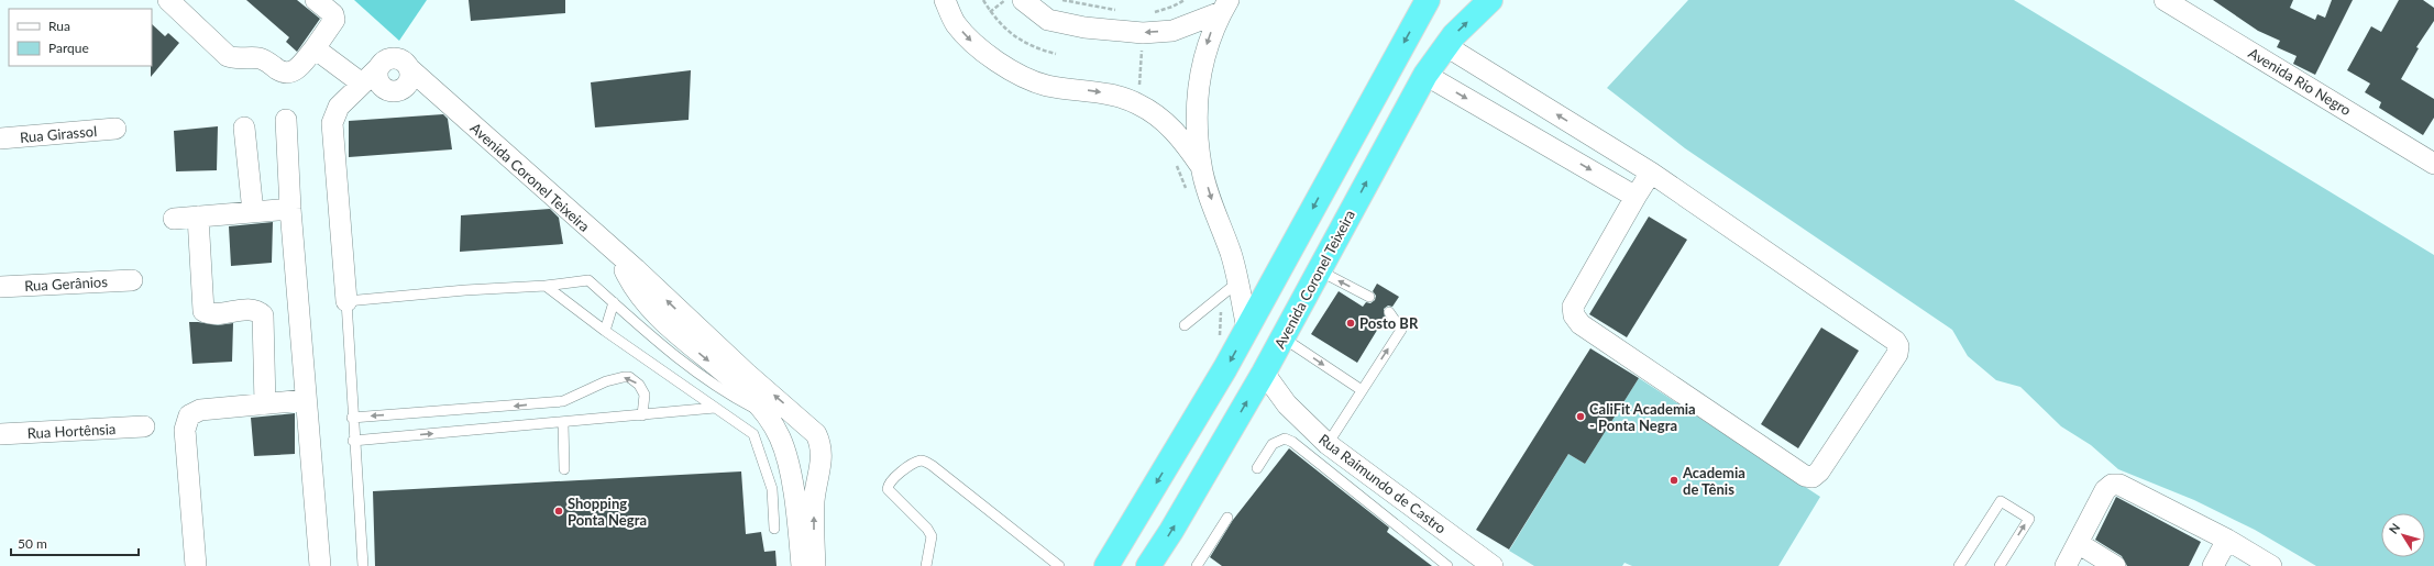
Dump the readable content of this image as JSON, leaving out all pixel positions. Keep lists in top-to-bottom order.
{
  "streets": {
    "highway": ["Avenida Coronel Teixeira"],
    "street": [
      "Avenida Rio Negro",
      "Rua Girassol",
      "Rua Gerânios",
      "Rua Hortênsia",
      "Rua Raimundo de Castro"
    ]
  },
  "crossings": [
    ["Avenida Coronel Teixeira", "Rua Raimundo de Castro"]
  ],
  "places": [
    "Posto BR",
    "CaliFit Academia - Ponta Negra",
    "Academia de Tênis",
    "Shopping Ponta Negra"
  ],
  "legend": ["Rua", "Parque"],
  "scale_bar": "50 m",
  "north": "top left"
}
